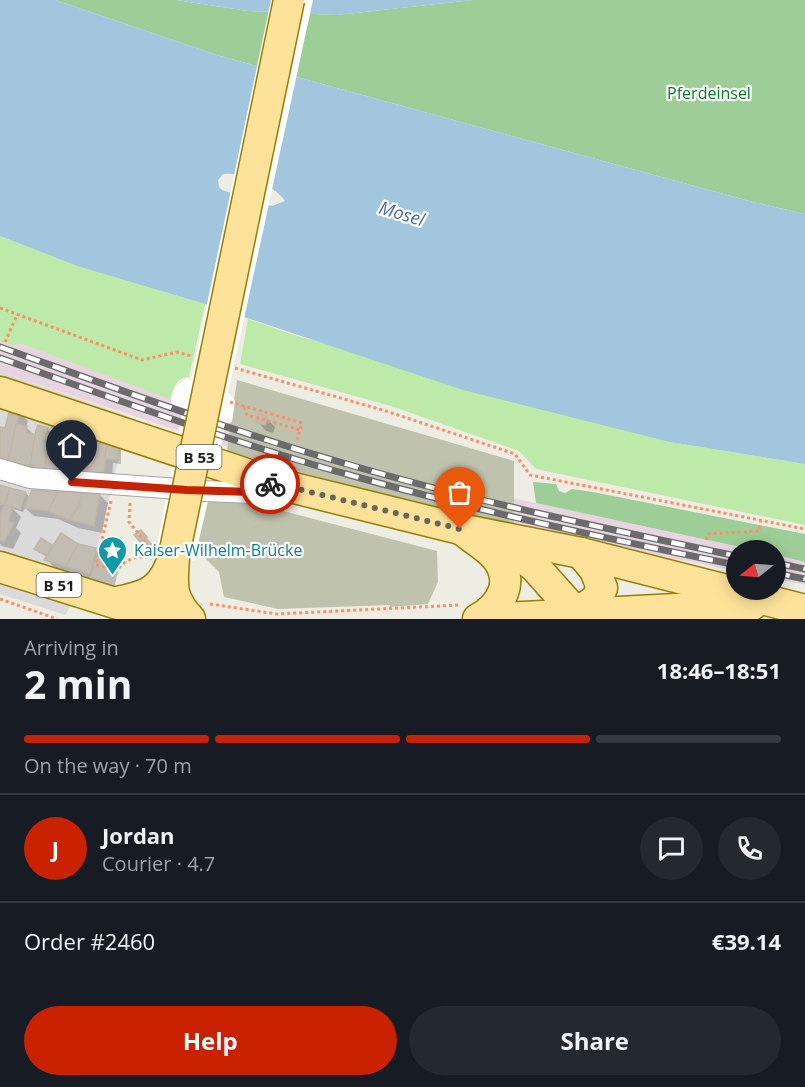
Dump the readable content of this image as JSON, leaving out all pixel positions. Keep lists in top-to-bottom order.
{
  "streets": {
    "main road": ["B 53", "B 51"]
  },
  "water": ["Mosel"],
  "parks": ["Pferdeinsel"],
  "places": {
    "place": ["Kaiser-Wilhelm-Brücke"]
  },
  "north": "left",
  "page": {
    "heading": ["2 min", "Arriving in", "18:46–18:51"],
    "panel": [
      "Jordan",
      "Courier · 4.7",
      "Order #2460",
      "€39.14"
    ],
    "bar": "On the way · 70 m",
    "round": "J",
    "buttons": ["Help", "Share"]
  }
}
